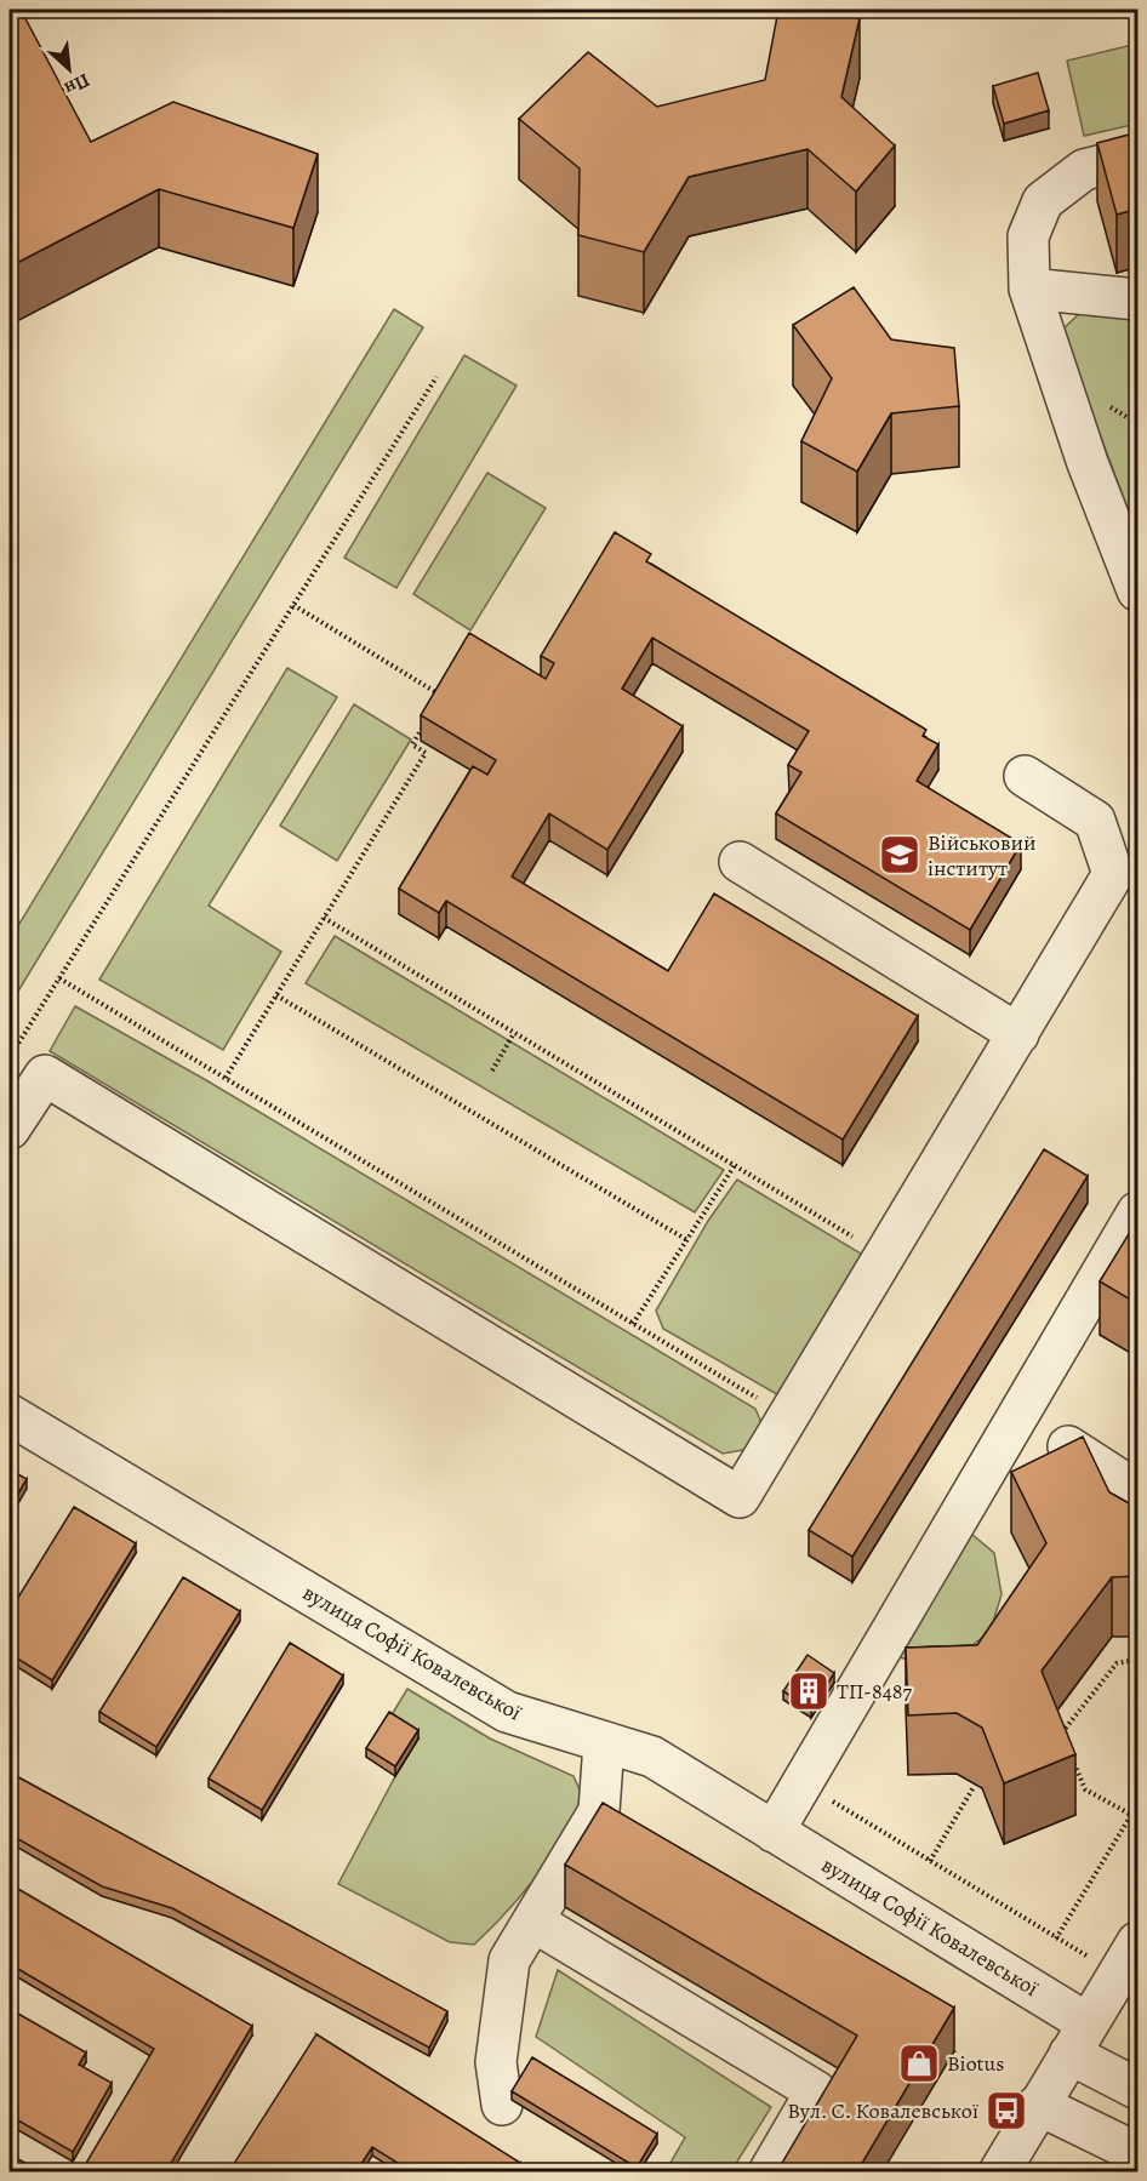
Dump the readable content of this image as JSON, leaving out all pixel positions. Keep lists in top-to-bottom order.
{
  "streets": {
    "street": ["вулиця Софії Ковалевської"]
  },
  "places": {
    "school or university": ["Військовий інститут"],
    "building": ["ТП-8487"],
    "shop": ["Biotus"],
    "bus stop": ["Вул. С. Ковалевської"]
  },
  "north": "bottom right"
}
